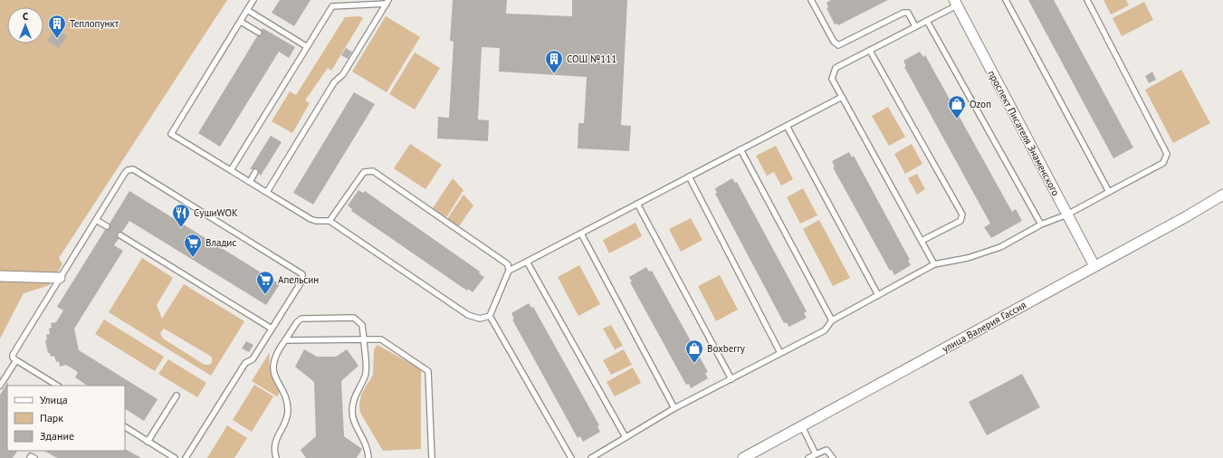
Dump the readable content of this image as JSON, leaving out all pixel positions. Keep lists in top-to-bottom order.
{
  "streets": {
    "street": ["проспект Писателя Знаменского", "улица Валерия Гассия"]
  },
  "crossings": [
    ["проспект Писателя Знаменского", "улица Валерия Гассия"]
  ],
  "places": {
    "building": ["Теплопункт", "СОШ №111"],
    "shop": ["Ozon", "Boxberry"],
    "restaurant": ["CушиWOK"],
    "supermarket": ["Владис", "Апельсин"]
  },
  "legend": ["Улица", "Парк", "Здание"],
  "north": "top"
}
